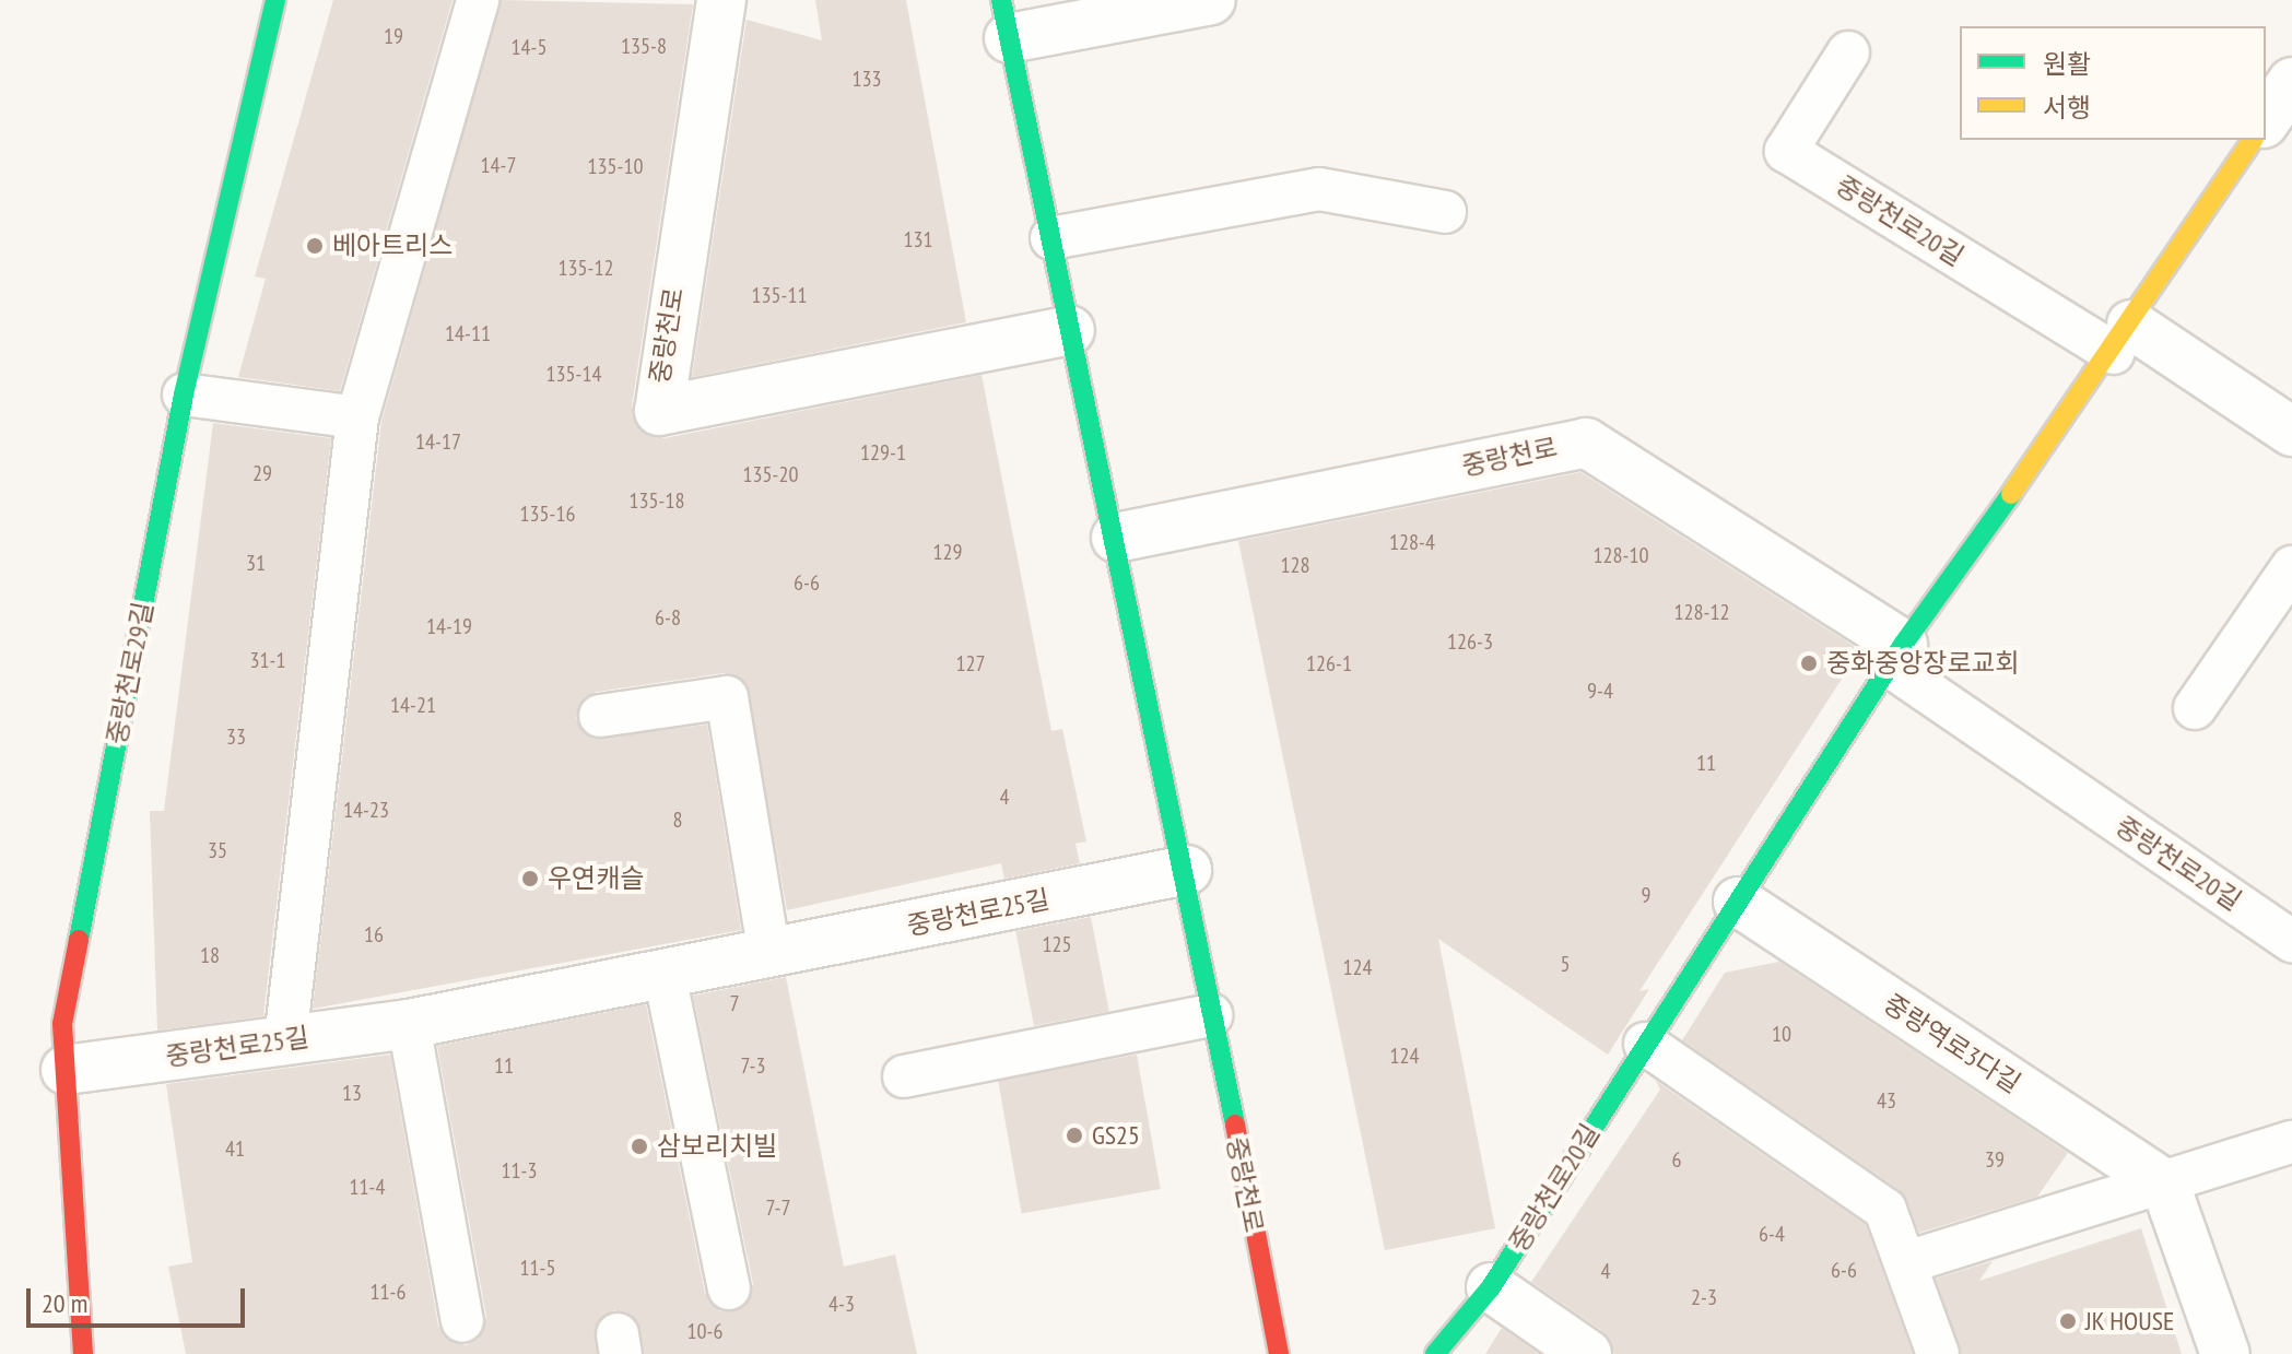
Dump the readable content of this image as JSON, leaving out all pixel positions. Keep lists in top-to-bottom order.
{
  "streets": {
    "street": [
      "중랑천로20길",
      "중랑천로",
      "중랑천로29길",
      "중랑천로25길",
      "중랑역로3다길"
    ]
  },
  "crossings": [
    ["중랑천로20길", "중랑천로"],
    ["중랑천로20길", "중랑역로3다길"],
    ["중랑천로", "중랑천로25길"],
    ["중랑천로29길", "중랑천로25길"]
  ],
  "places": [
    "베아트리스",
    "중화중앙장로교회",
    "우연캐슬",
    "GS25",
    "삼보리치빌",
    "JK HOUSE"
  ],
  "house_numbers": [
    "19",
    "135-8",
    "14-5",
    "133",
    "14-7",
    "135-10",
    "131",
    "135-12",
    "135-11",
    "14-11",
    "135-14",
    "14-17",
    "129-1",
    "29",
    "135-20",
    "135-18",
    "135-16",
    "128-4",
    "129",
    "128-10",
    "31",
    "128",
    "6-6",
    "128-12",
    "6-8",
    "14-19",
    "126-3",
    "31-1",
    "127",
    "126-1",
    "9-4",
    "14-21",
    "33",
    "11",
    "4",
    "14-23",
    "8",
    "35",
    "9",
    "16",
    "125",
    "18",
    "5",
    "124",
    "7",
    "10",
    "124",
    "11",
    "7-3",
    "13",
    "43",
    "41",
    "6",
    "39",
    "11-3",
    "11-4",
    "7-7",
    "6-4",
    "11-5",
    "6-6",
    "4",
    "11-6",
    "2-3",
    "4-3",
    "10-6"
  ],
  "legend": ["원활", "서행"],
  "scale_bar": "20 m"
}
